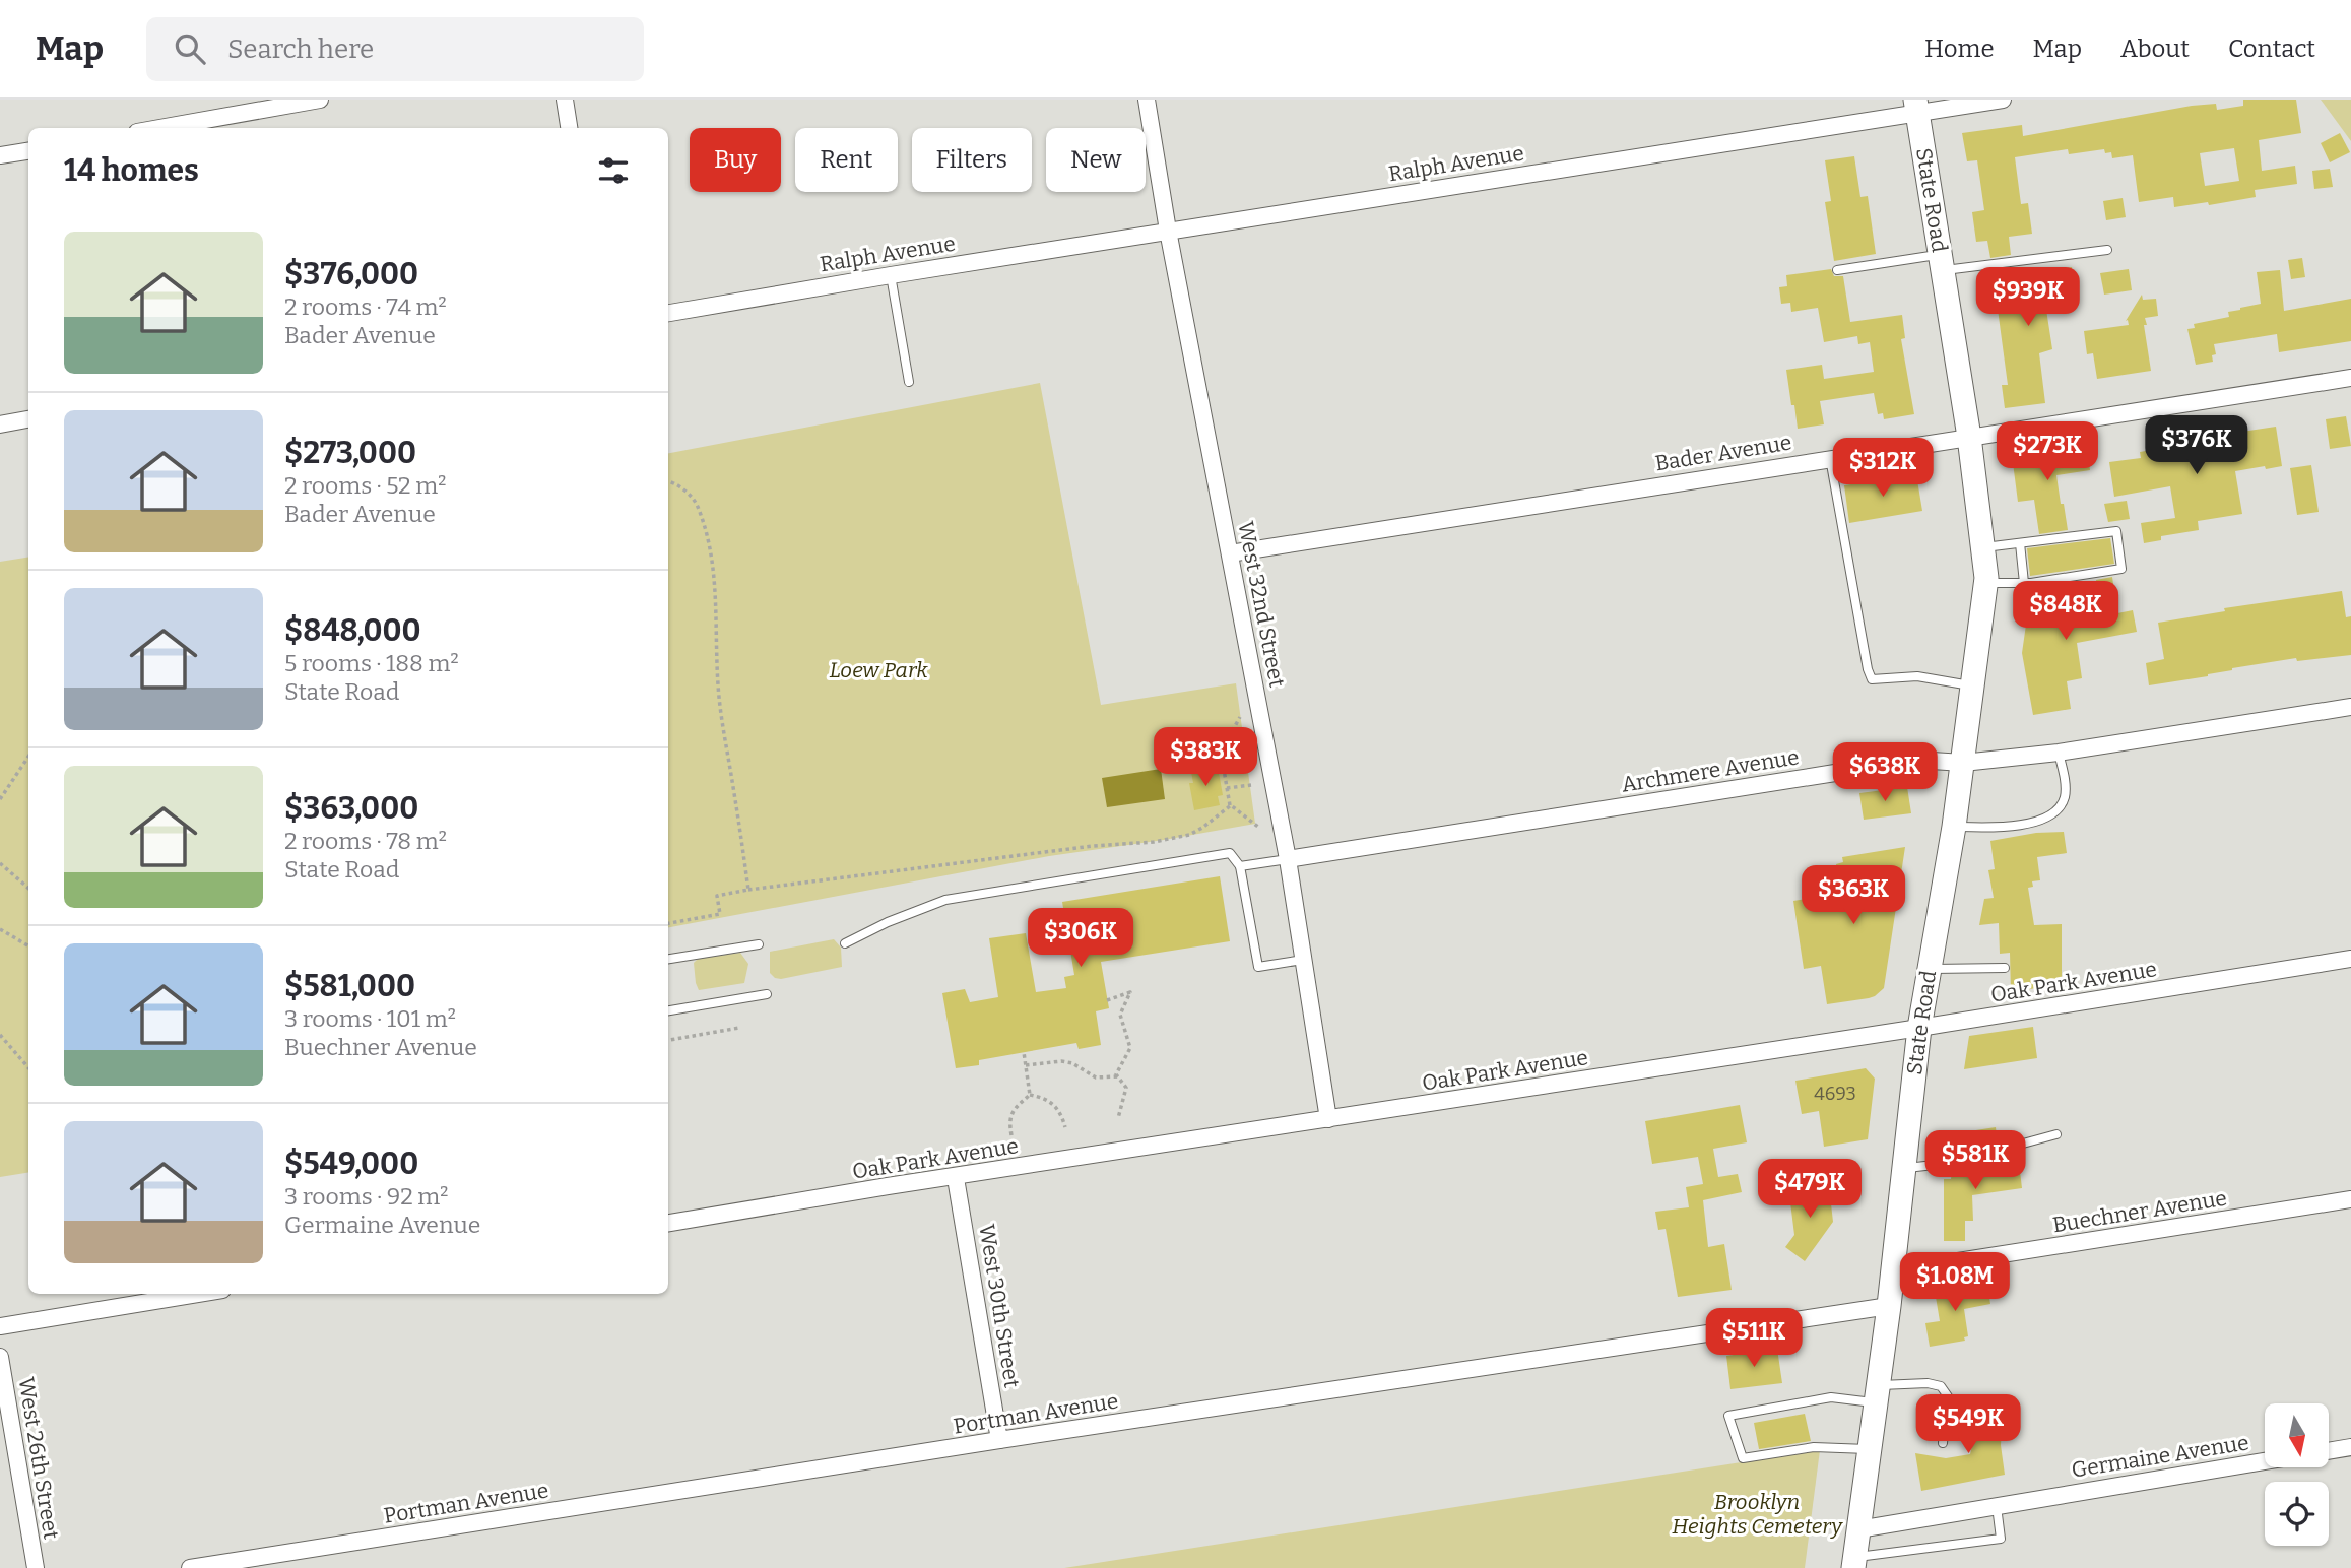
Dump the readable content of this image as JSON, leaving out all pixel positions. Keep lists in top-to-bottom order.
{
  "streets": {
    "main road": ["State Road"],
    "street": [
      "Ralph Avenue",
      "Bader Avenue",
      "West 32nd Street",
      "Archmere Avenue",
      "Oak Park Avenue",
      "Buechner Avenue",
      "West 30th Street",
      "Portman Avenue",
      "Germaine Avenue",
      "West 26th Street"
    ]
  },
  "crossings": [
    ["Ralph Avenue", "State Road"],
    ["Ralph Avenue", "West 32nd Street"],
    ["State Road", "Bader Avenue"],
    ["State Road", "Archmere Avenue"],
    ["State Road", "Oak Park Avenue"],
    ["State Road", "Buechner Avenue"],
    ["State Road", "Portman Avenue"],
    ["State Road", "Germaine Avenue"],
    ["Bader Avenue", "West 32nd Street"],
    ["West 32nd Street", "Archmere Avenue"],
    ["West 32nd Street", "Oak Park Avenue"],
    ["Oak Park Avenue", "West 30th Street"],
    ["West 30th Street", "Portman Avenue"]
  ],
  "parks": ["Loew Park", "Brooklyn Heights Cemetery"],
  "house_numbers": ["4693"],
  "north": "bottom",
  "page": {
    "header": "Map",
    "search": "Search here",
    "nav": [
      "Home",
      "Map",
      "About",
      "Contact"
    ],
    "chip": [
      "Buy",
      "Rent",
      "Filters",
      "New"
    ],
    "heading": "14 homes",
    "list": [
      {
        "name": "$376,000",
        "note": "2 rooms · 74 m² · Bader Avenue"
      },
      {
        "name": "$273,000",
        "note": "2 rooms · 52 m² · Bader Avenue"
      },
      {
        "name": "$848,000",
        "note": "5 rooms · 188 m² · State Road"
      },
      {
        "name": "$363,000",
        "note": "2 rooms · 78 m² · State Road"
      },
      {
        "name": "$581,000",
        "note": "3 rooms · 101 m² · Buechner Avenue"
      },
      {
        "name": "$549,000",
        "note": "3 rooms · 92 m² · Germaine Avenue"
      }
    ],
    "price": [
      "$939K",
      "$376K",
      "$273K",
      "$312K",
      "$848K",
      "$383K",
      "$638K",
      "$363K",
      "$306K",
      "$581K",
      "$479K",
      "$1.08M",
      "$511K",
      "$549K"
    ]
  }
}
